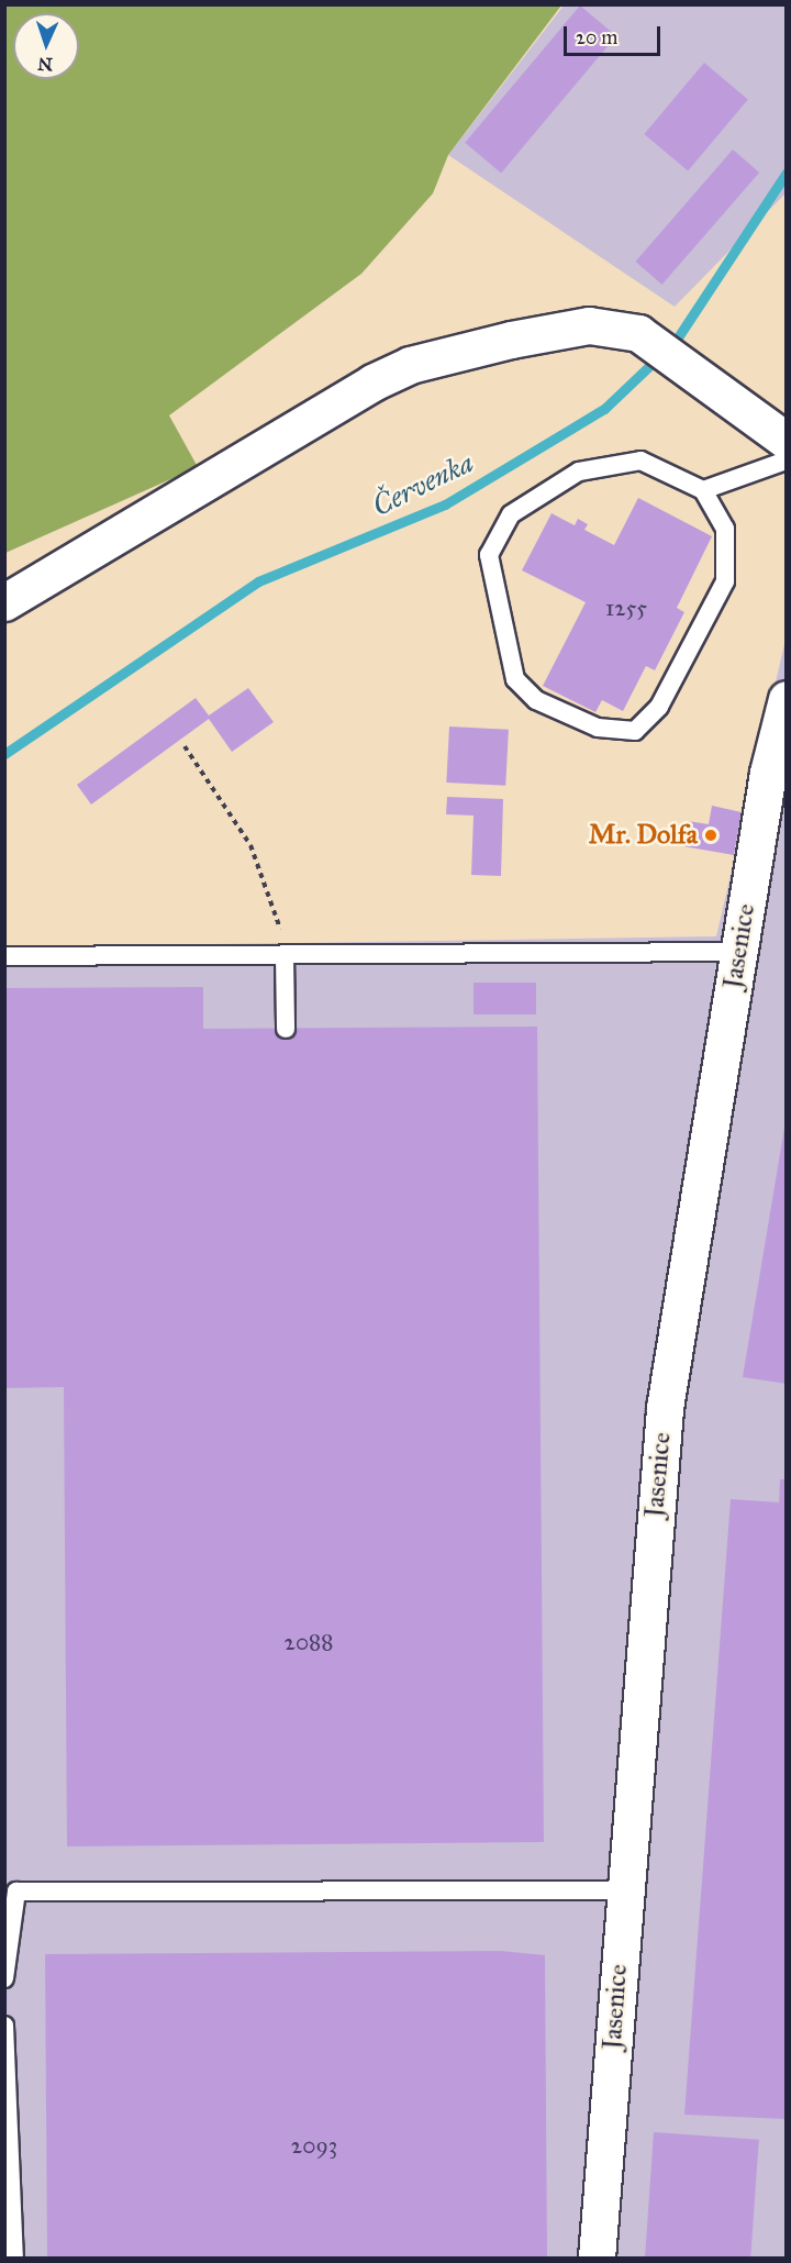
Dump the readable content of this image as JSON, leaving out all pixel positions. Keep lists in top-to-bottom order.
{
  "streets": {
    "street": ["Jasenice"]
  },
  "water": ["Červenka"],
  "places": ["Mr. Dolfa"],
  "house_numbers": ["1255", "2088", "2093"],
  "scale_bar": "20 m",
  "north": "bottom"
}
